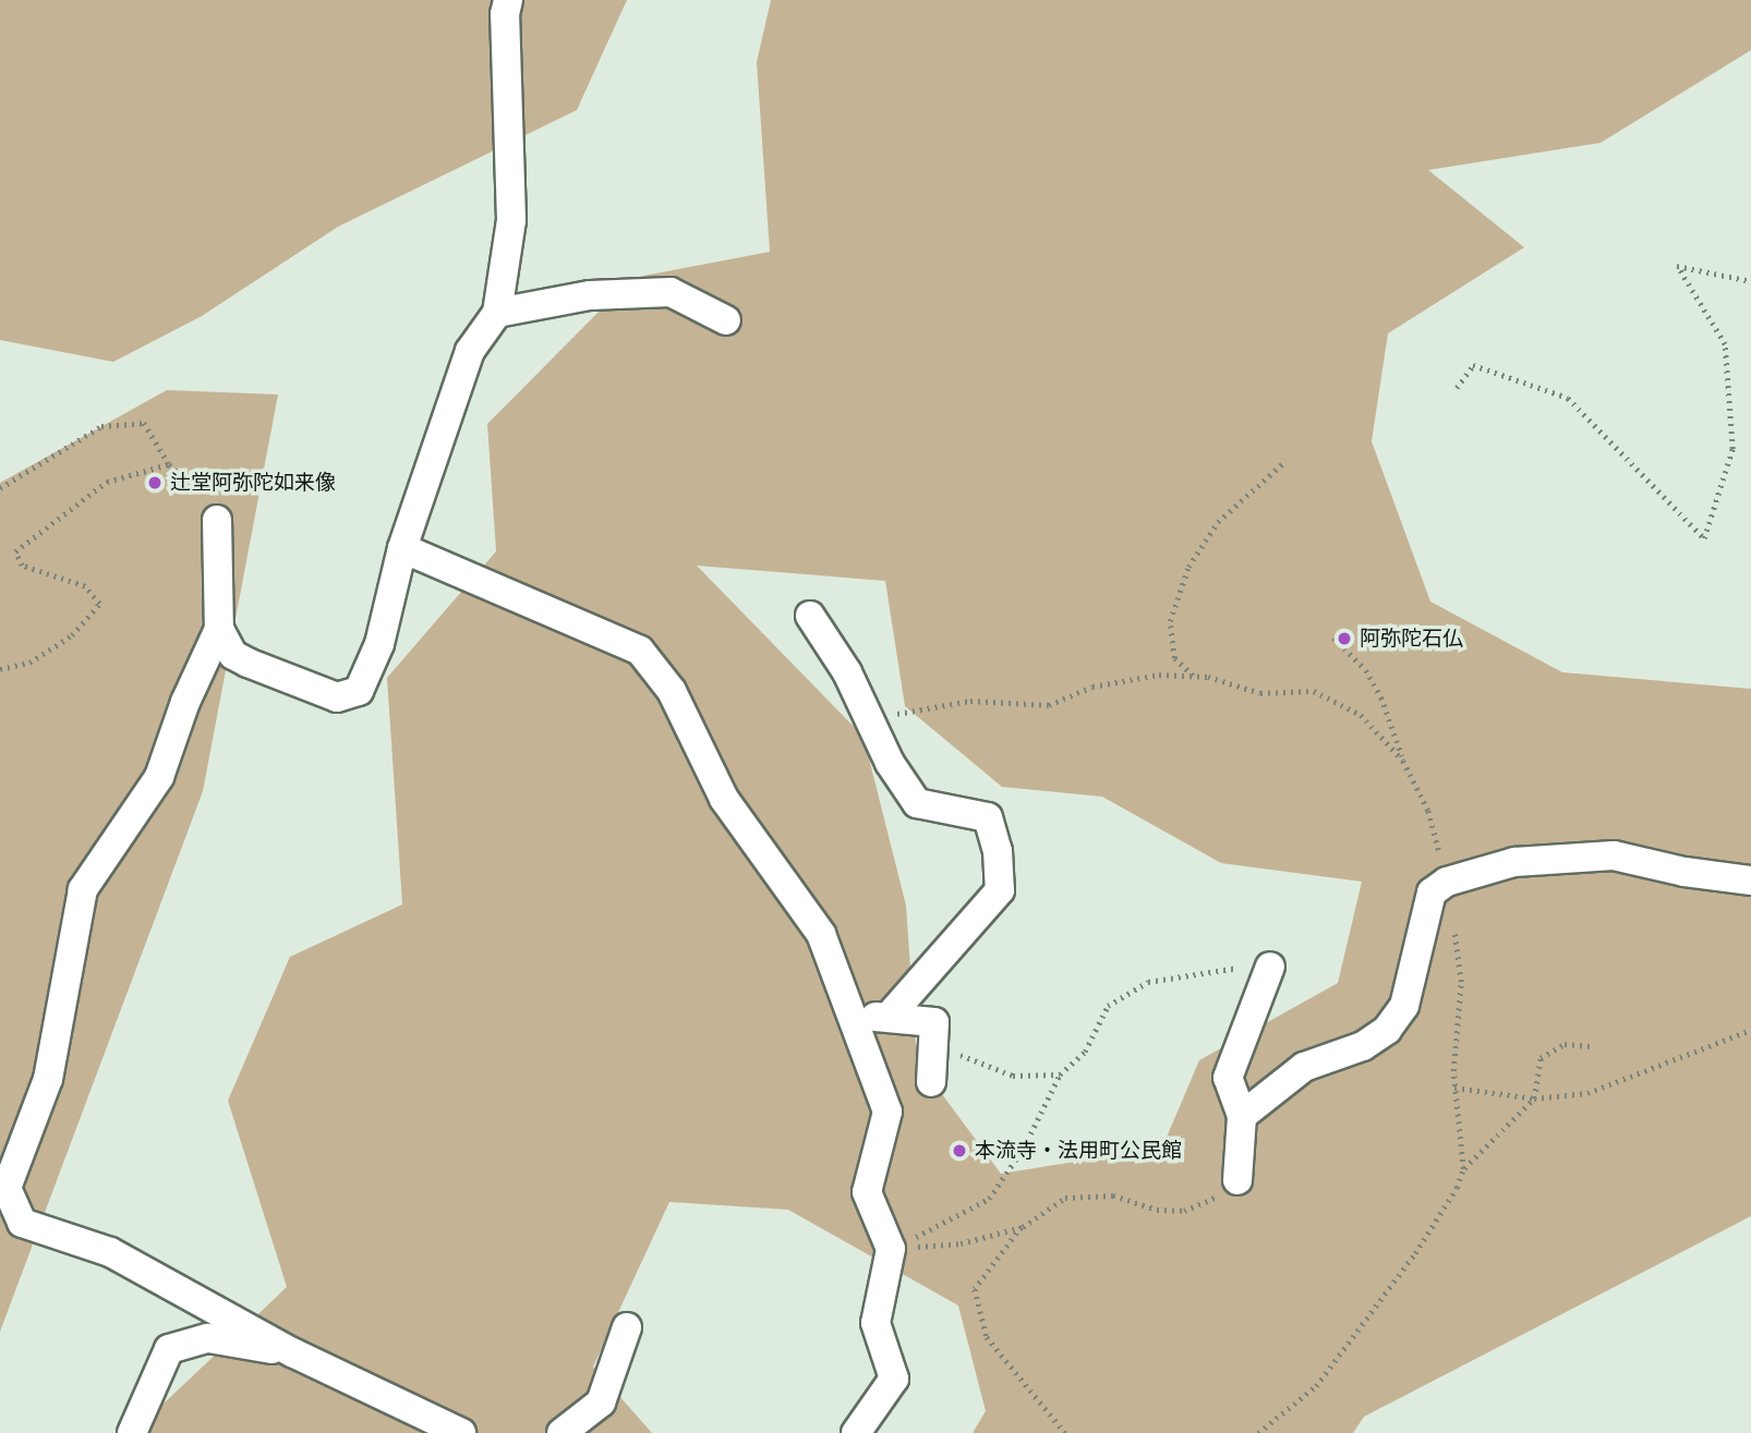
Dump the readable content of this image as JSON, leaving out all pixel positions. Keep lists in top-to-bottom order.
{
  "places": ["辻堂阿弥陀如来像", "阿弥陀石仏", "本流寺・法用町公民館"]
}
